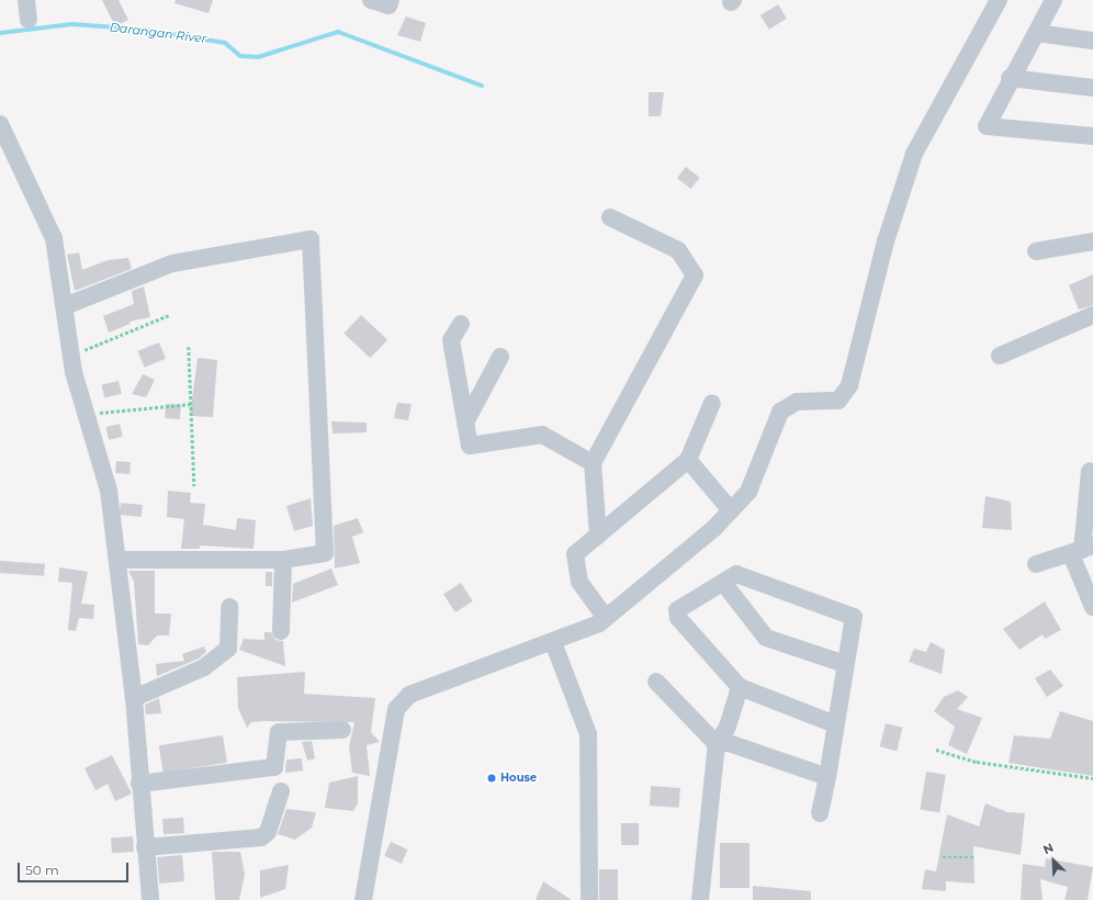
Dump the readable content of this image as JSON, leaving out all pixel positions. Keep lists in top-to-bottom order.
{
  "water": ["Darangan River"],
  "places": ["House"],
  "scale_bar": "50 m",
  "north": "top left"
}
